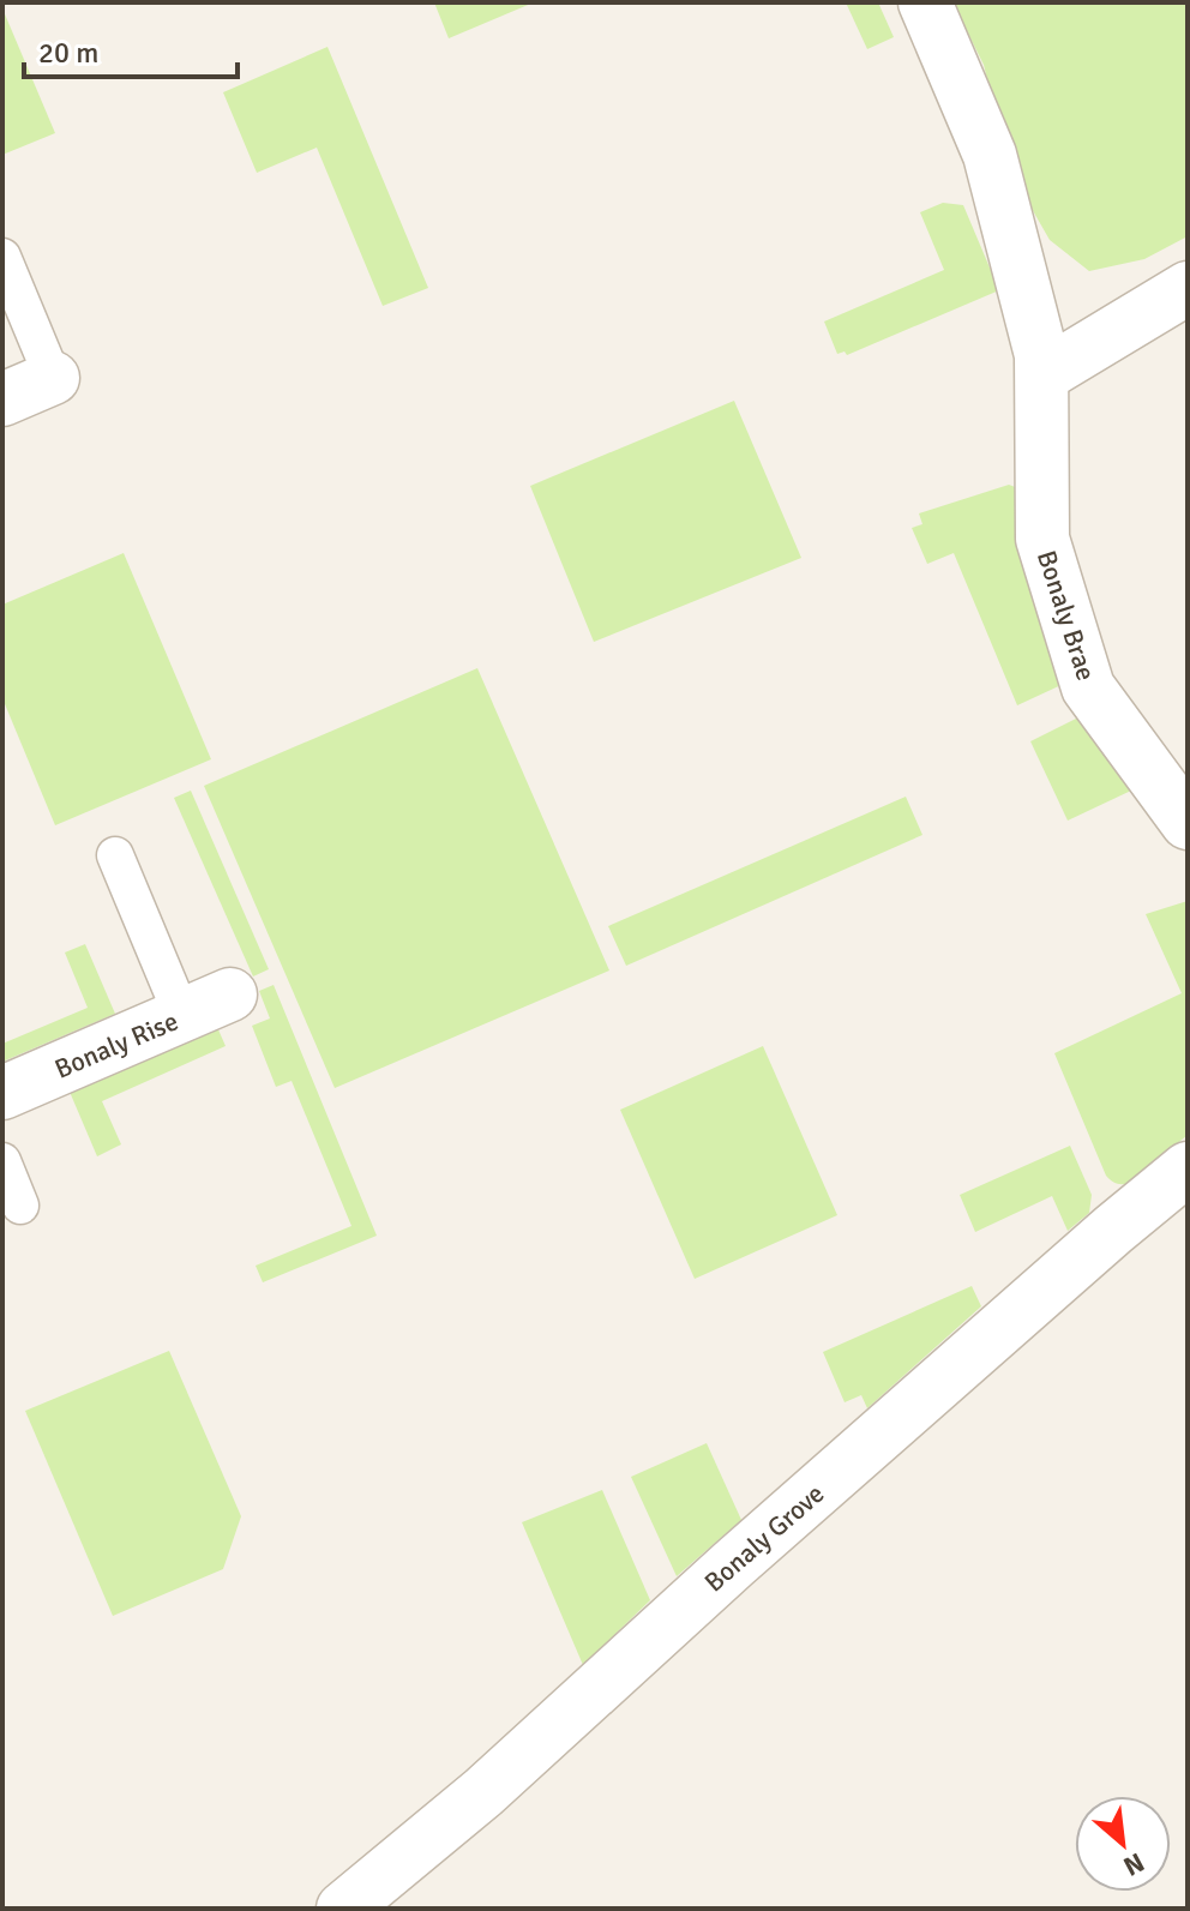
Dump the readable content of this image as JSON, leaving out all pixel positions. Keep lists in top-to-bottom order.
{
  "streets": {
    "street": ["Bonaly Brae", "Bonaly Rise", "Bonaly Grove"]
  },
  "scale_bar": "20 m",
  "north": "bottom right"
}
